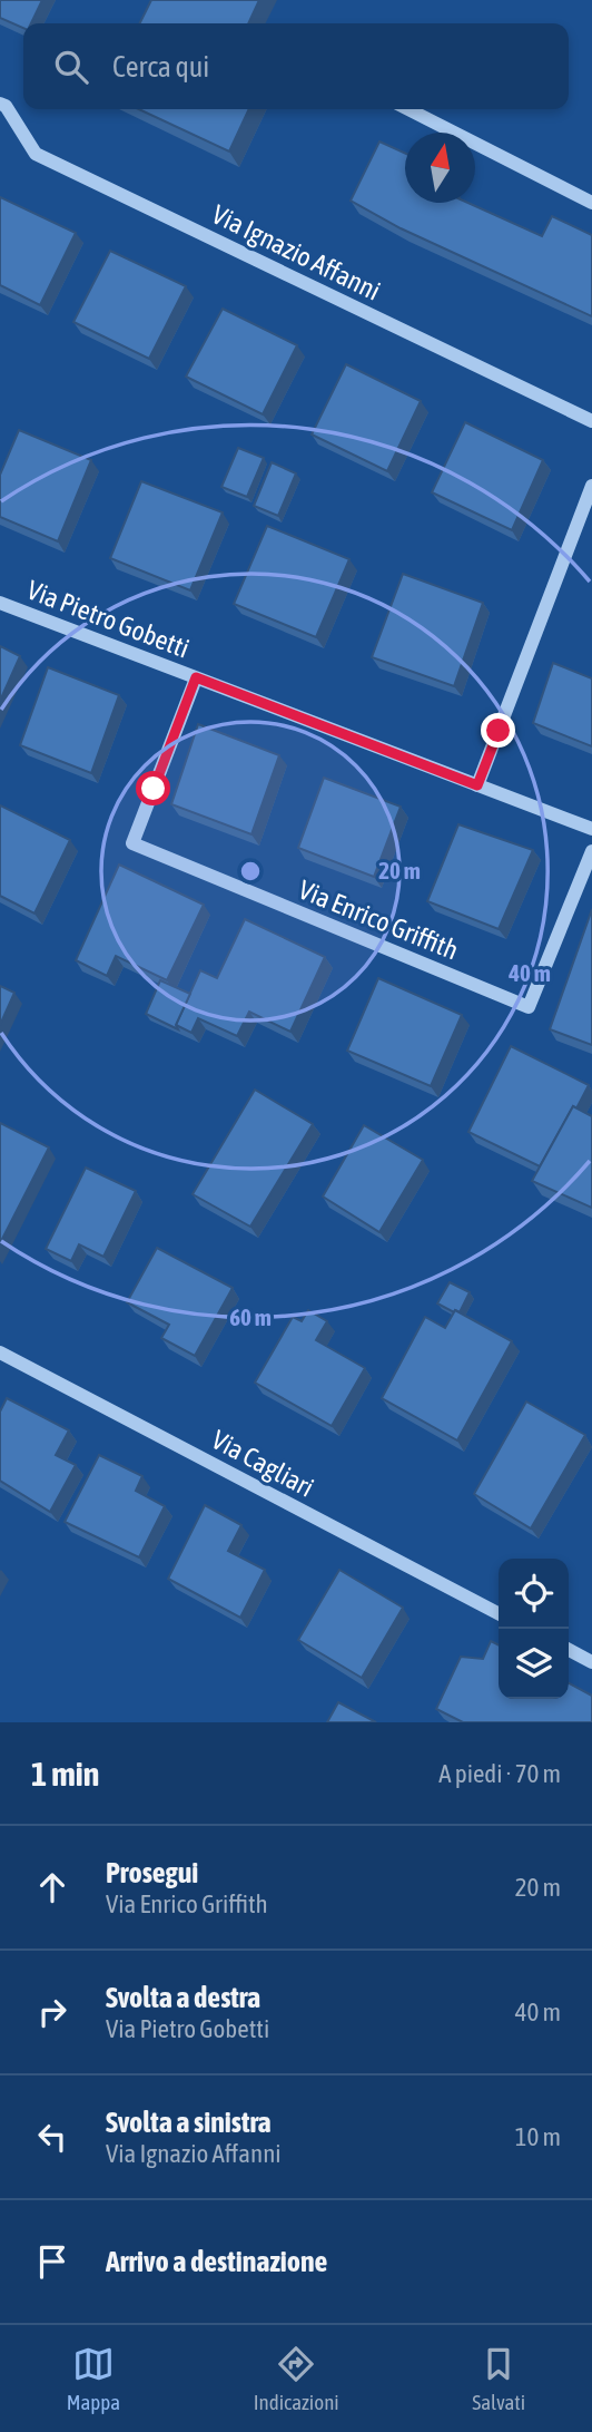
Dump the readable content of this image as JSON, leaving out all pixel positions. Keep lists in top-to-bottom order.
{
  "streets": {
    "street": [
      "Via Ignazio Affanni",
      "Via Pietro Gobetti",
      "Via Enrico Griffith",
      "Via Cagliari"
    ]
  },
  "crossings": [
    ["Via Pietro Gobetti", "Via Enrico Griffith"]
  ],
  "north": "top",
  "page": {
    "search": "Cerca qui",
    "heading": ["1 min", "A piedi · 70 m"],
    "list": [
      ["Prosegui", "Via Enrico Griffith", "20 m"],
      ["Svolta a destra", "Via Pietro Gobetti", "40 m"],
      ["Svolta a sinistra", "Via Ignazio Affanni", "10 m"],
      "Arrivo a destinazione"
    ],
    "nav": ["Mappa", "Indicazioni", "Salvati"]
  },
  "rings": ["20 m", "40 m", "60 m"]
}
